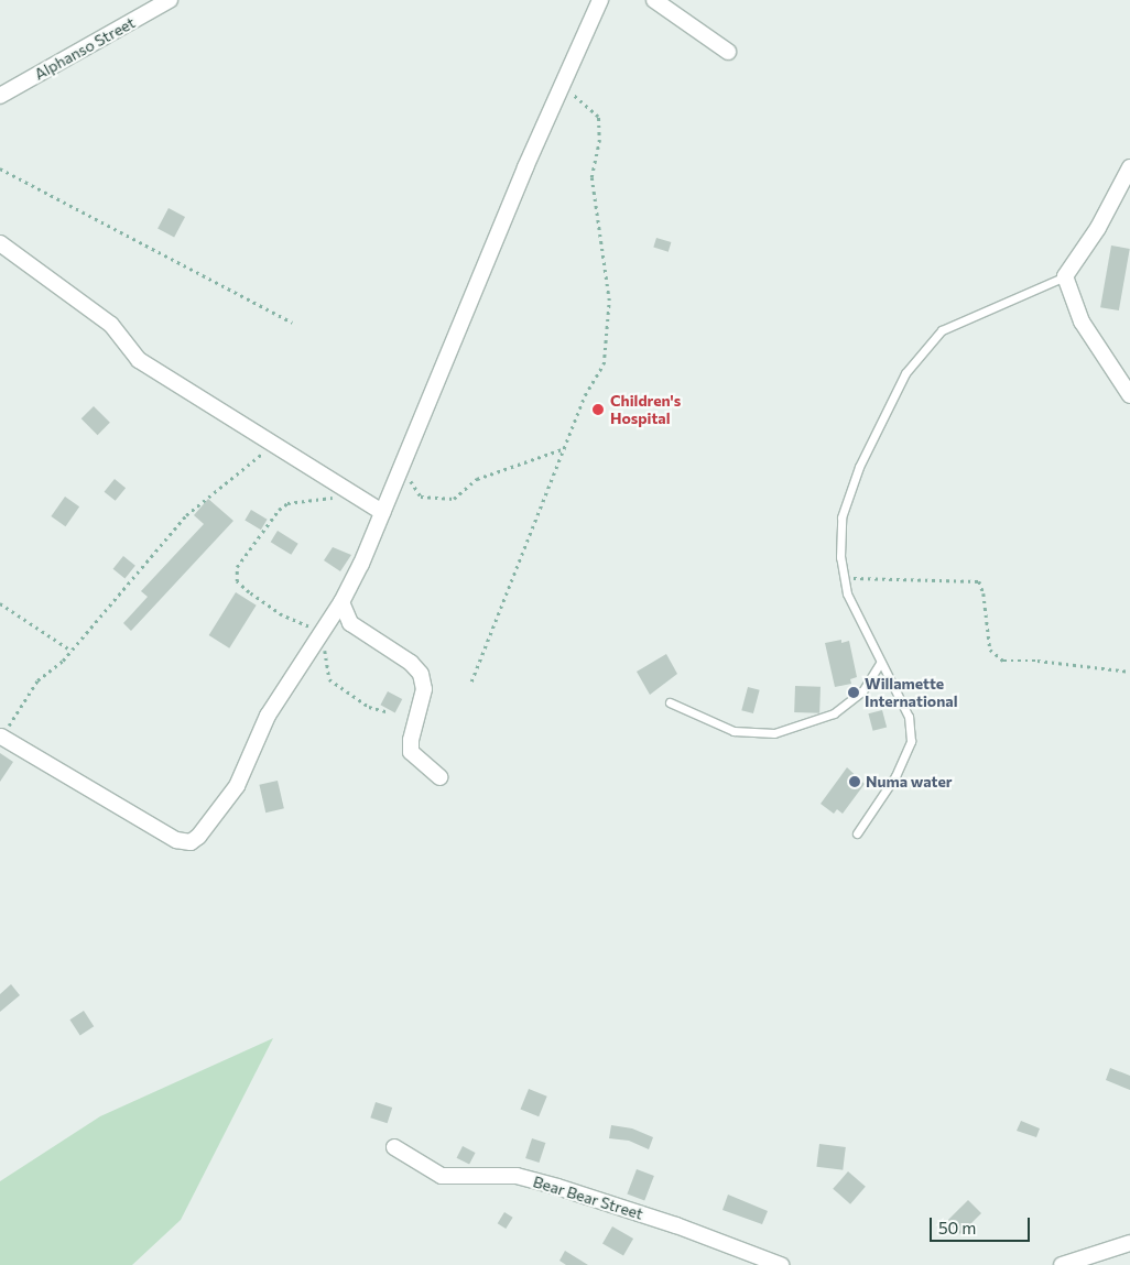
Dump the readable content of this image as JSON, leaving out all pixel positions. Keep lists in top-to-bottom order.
{
  "streets": {
    "street": ["Alphanso Street", "Bear Bear Street"]
  },
  "places": ["Children's Hospital", "Willamette International", "Numa water"],
  "scale_bar": "50 m"
}
